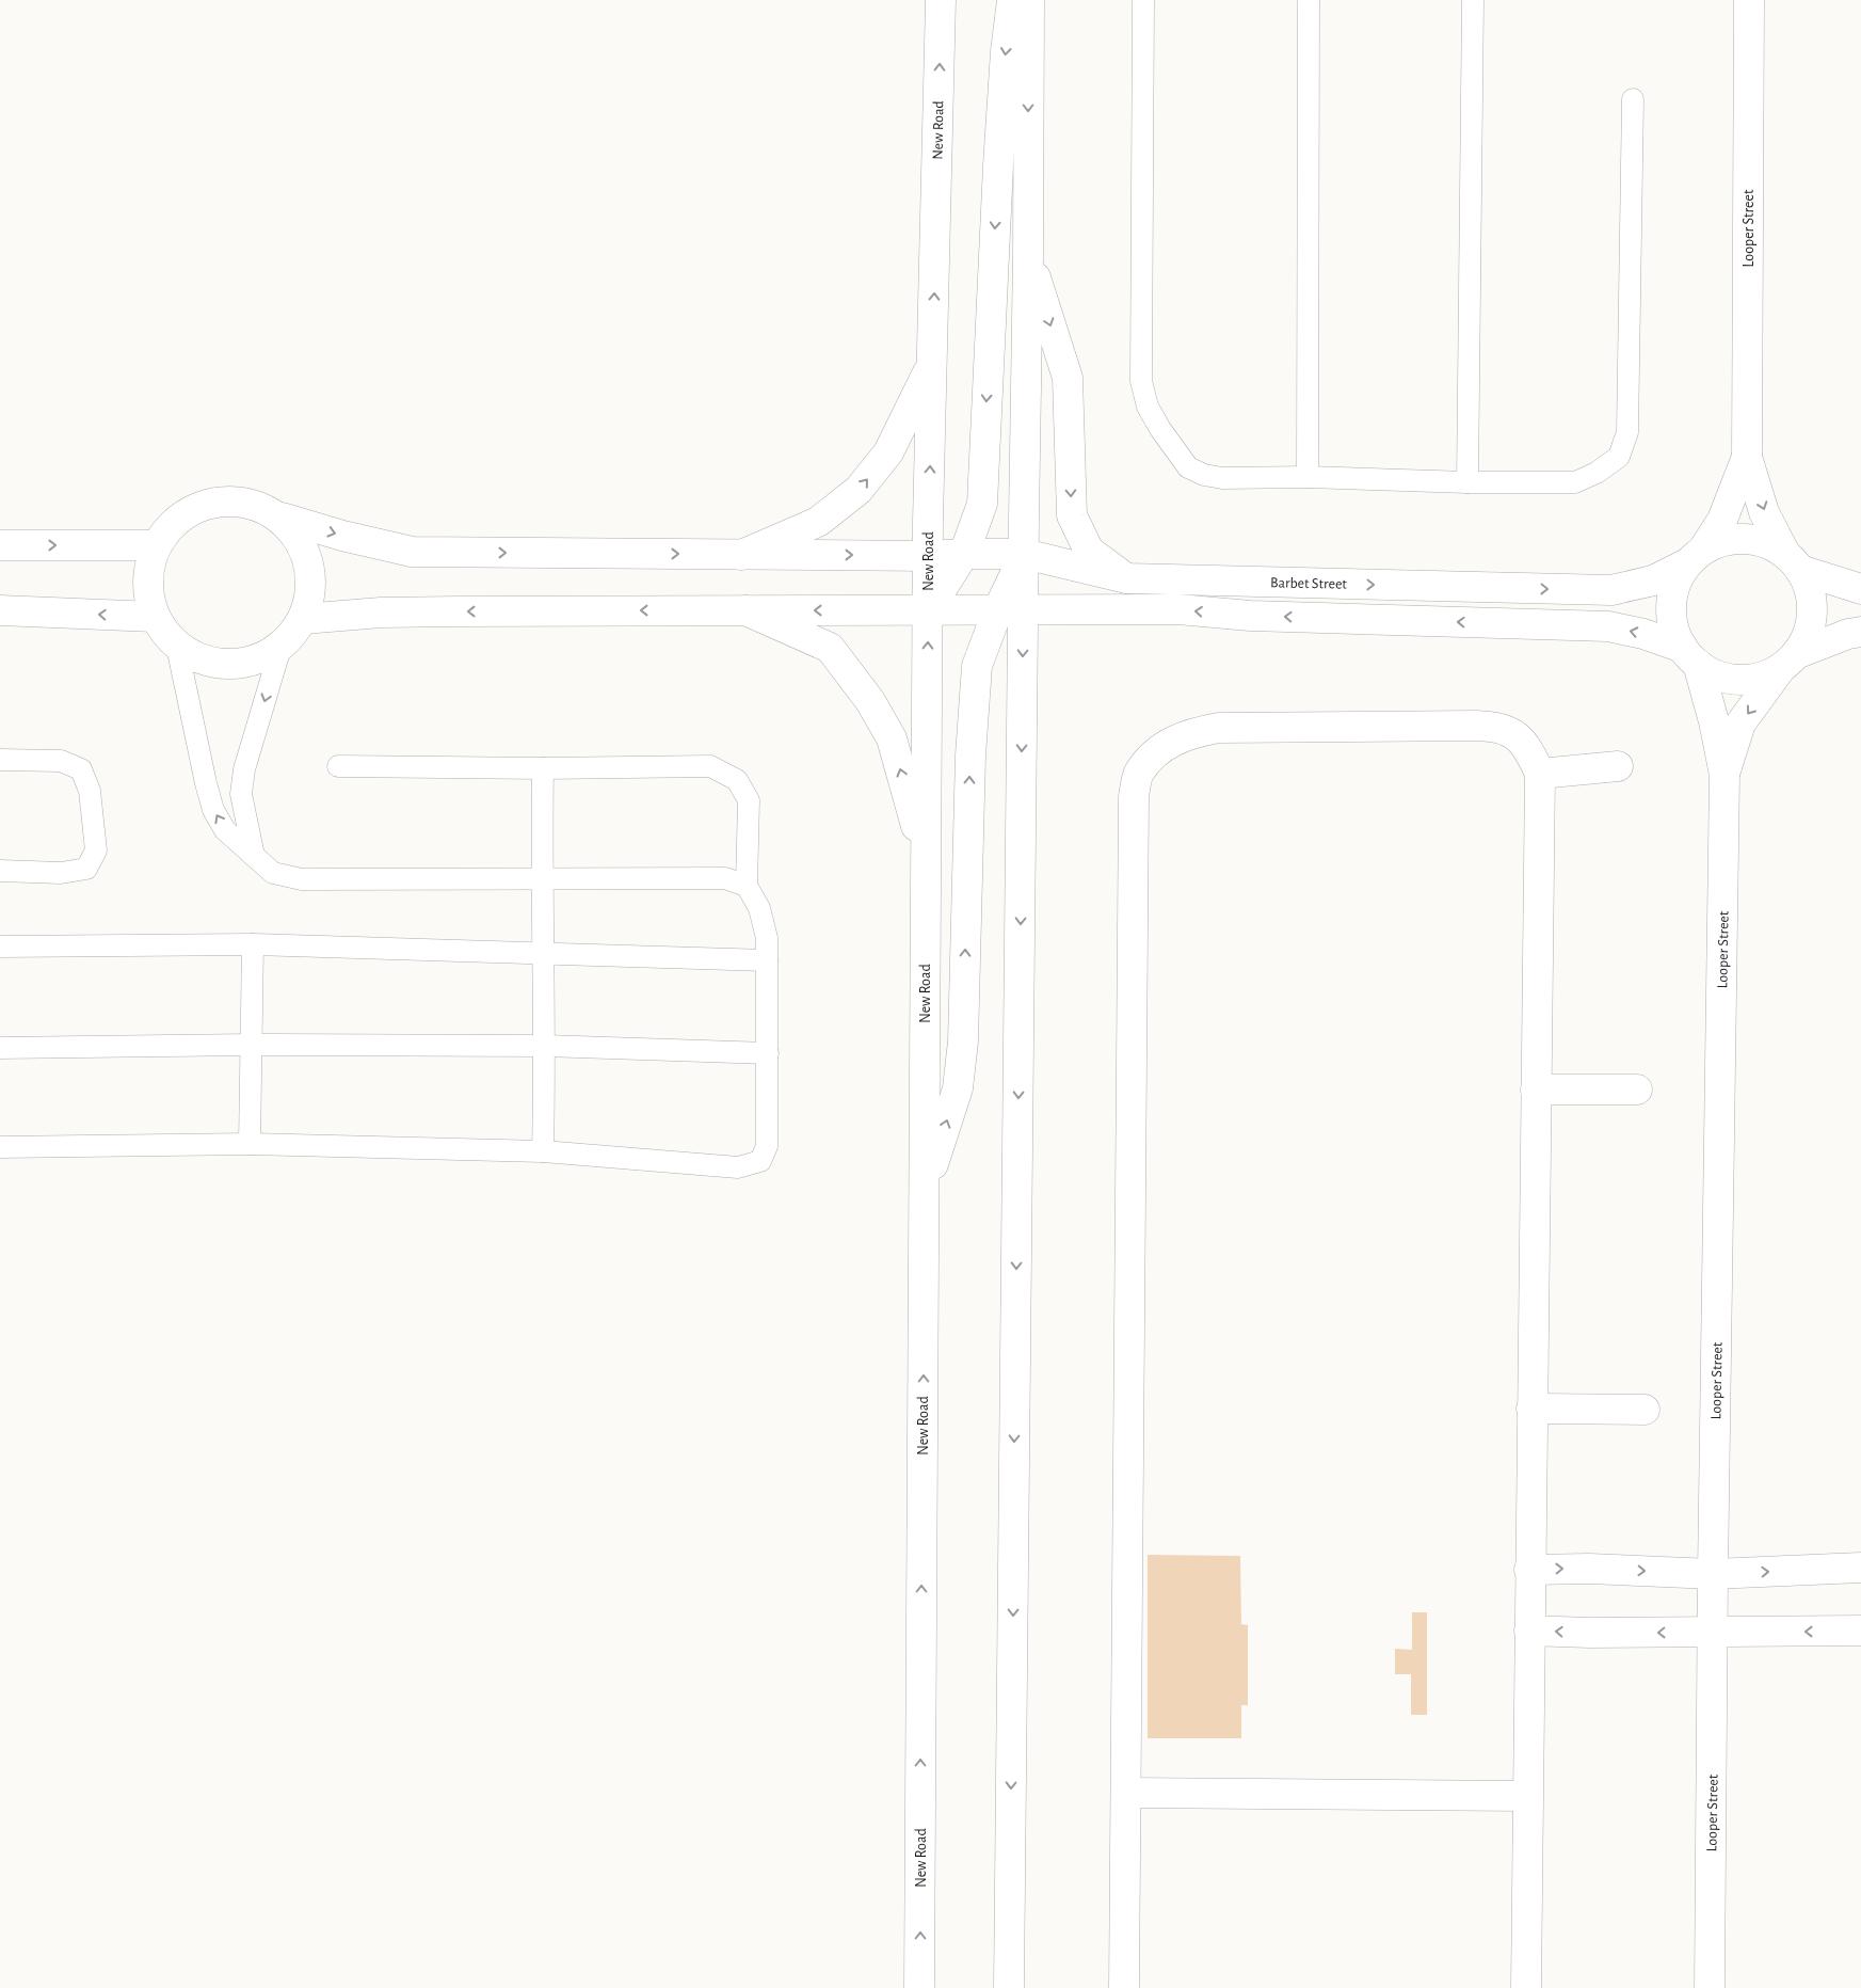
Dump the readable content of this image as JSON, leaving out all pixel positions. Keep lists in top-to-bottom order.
{
  "streets": {
    "street": ["New Road", "Looper Street", "Barbet Street"]
  },
  "crossings": [
    ["New Road", "Barbet Street"],
    ["Looper Street", "Barbet Street"]
  ]
}
